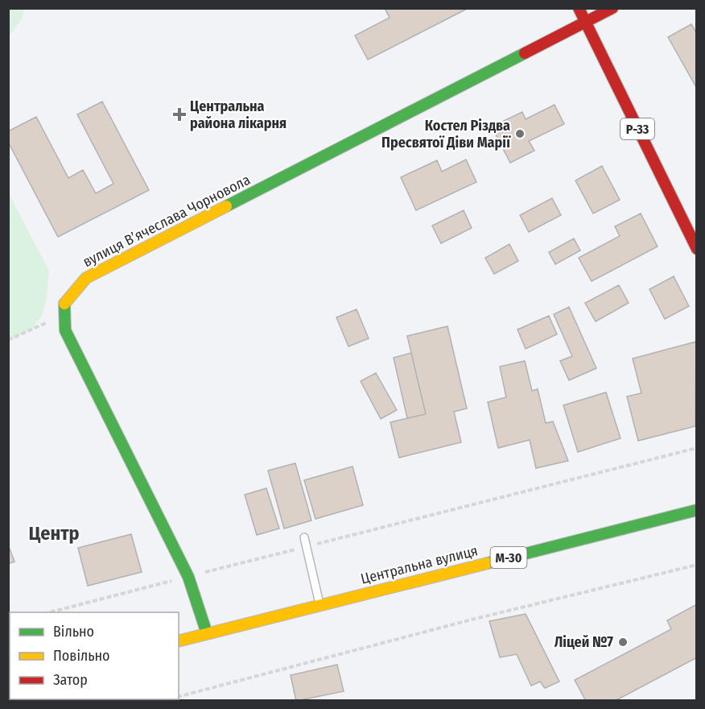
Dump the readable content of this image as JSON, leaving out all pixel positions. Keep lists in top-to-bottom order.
{
  "streets": {
    "main road": [
      "Р-33",
      "вулиця Вʼячеслава Чорновола",
      "М-30",
      "Центральна вулиця"
    ]
  },
  "crossings": [
    ["Р-33", "вулиця Вʼячеслава Чорновола"]
  ],
  "districts": ["Центр"],
  "places": {
    "health": ["Центральна района лікарня"],
    "other": ["Костел Різдва Пресвятої Діви Марії", "Ліцей №7"]
  },
  "legend": ["Вільно", "Повільно", "Затор"]
}
